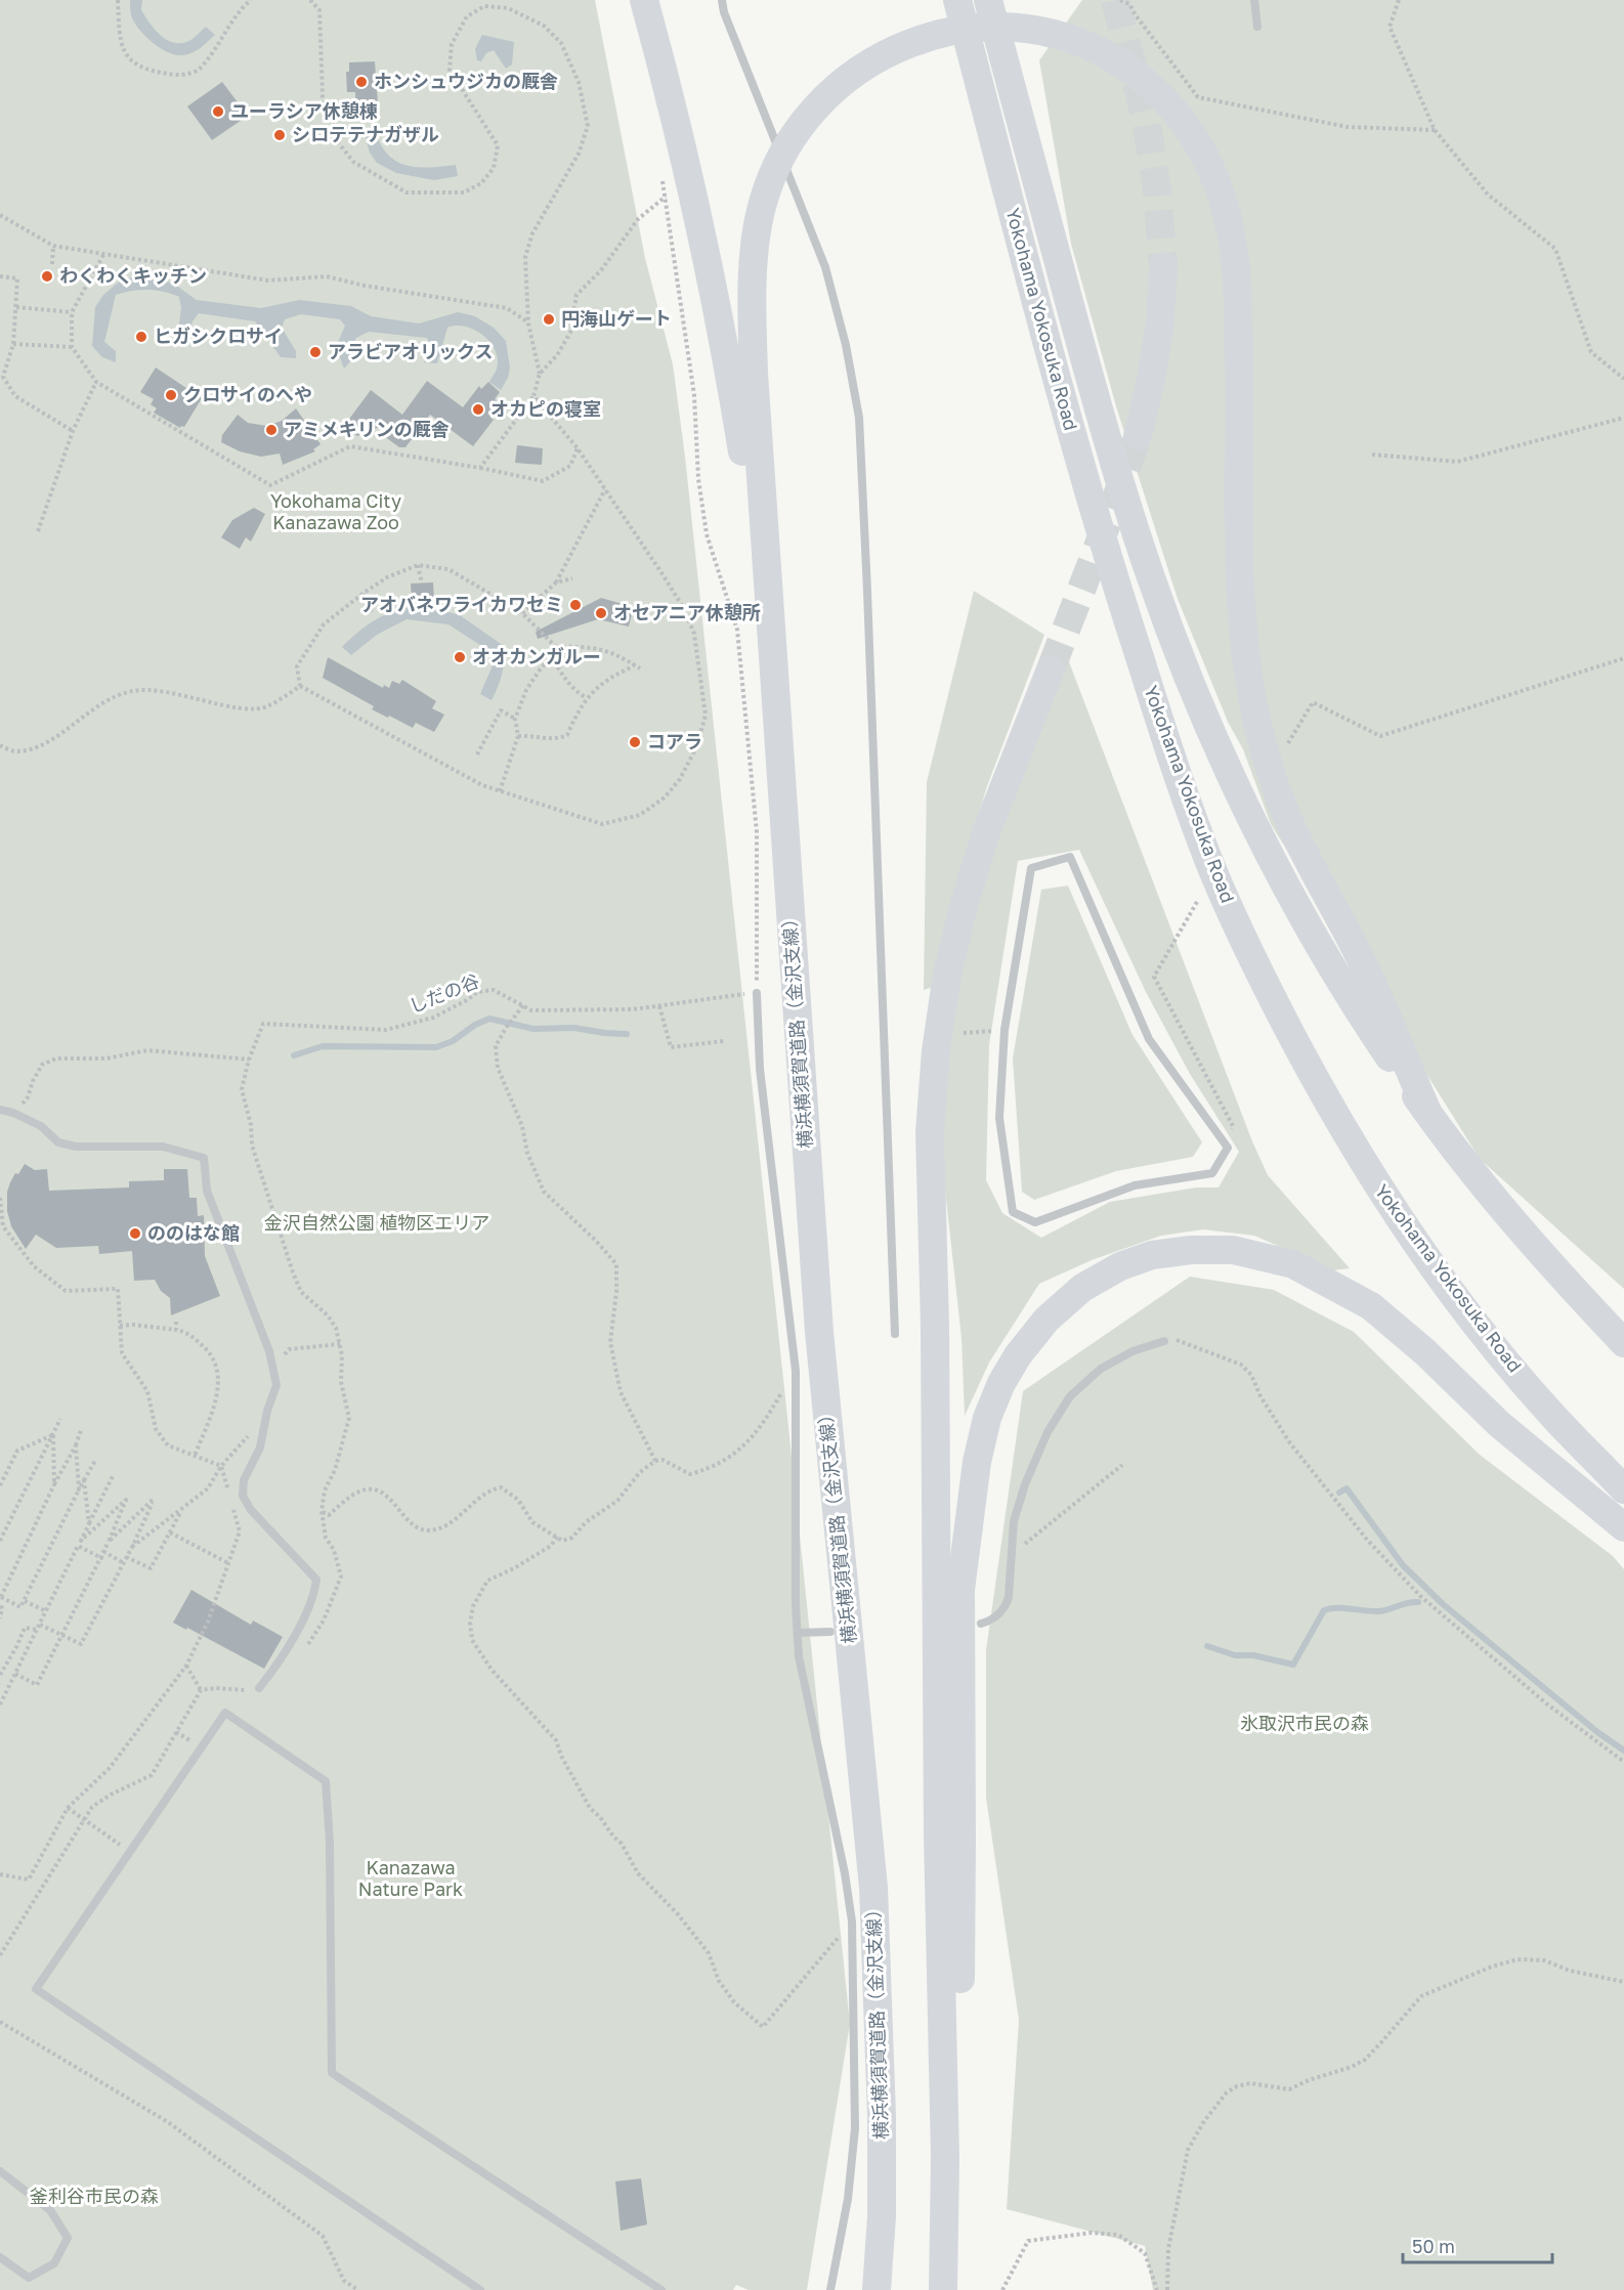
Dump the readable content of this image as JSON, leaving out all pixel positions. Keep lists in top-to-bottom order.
{
  "streets": {
    "highway": ["Yokohama Yokosuka Road", "横浜横須賀道路（金沢支線）"],
    "path": ["しだの谷"]
  },
  "parks": [
    "Yokohama City Kanazawa Zoo",
    "金沢自然公園 植物区エリア",
    "氷取沢市民の森",
    "Kanazawa Nature Park",
    "釜利谷市民の森"
  ],
  "places": [
    "ホンシュウジカの厩舎",
    "ユーラシア休憩棟",
    "シロテテナガザル",
    "わくわくキッチン",
    "円海山ゲート",
    "ヒガシクロサイ",
    "アラビアオリックス",
    "クロサイのへや",
    "オカピの寝室",
    "アミメキリンの厩舎",
    "アオバネワライカワセミ",
    "オセアニア休憩所",
    "オオカンガルー",
    "コアラ",
    "ののはな館"
  ],
  "scale_bar": "50 m"
}
